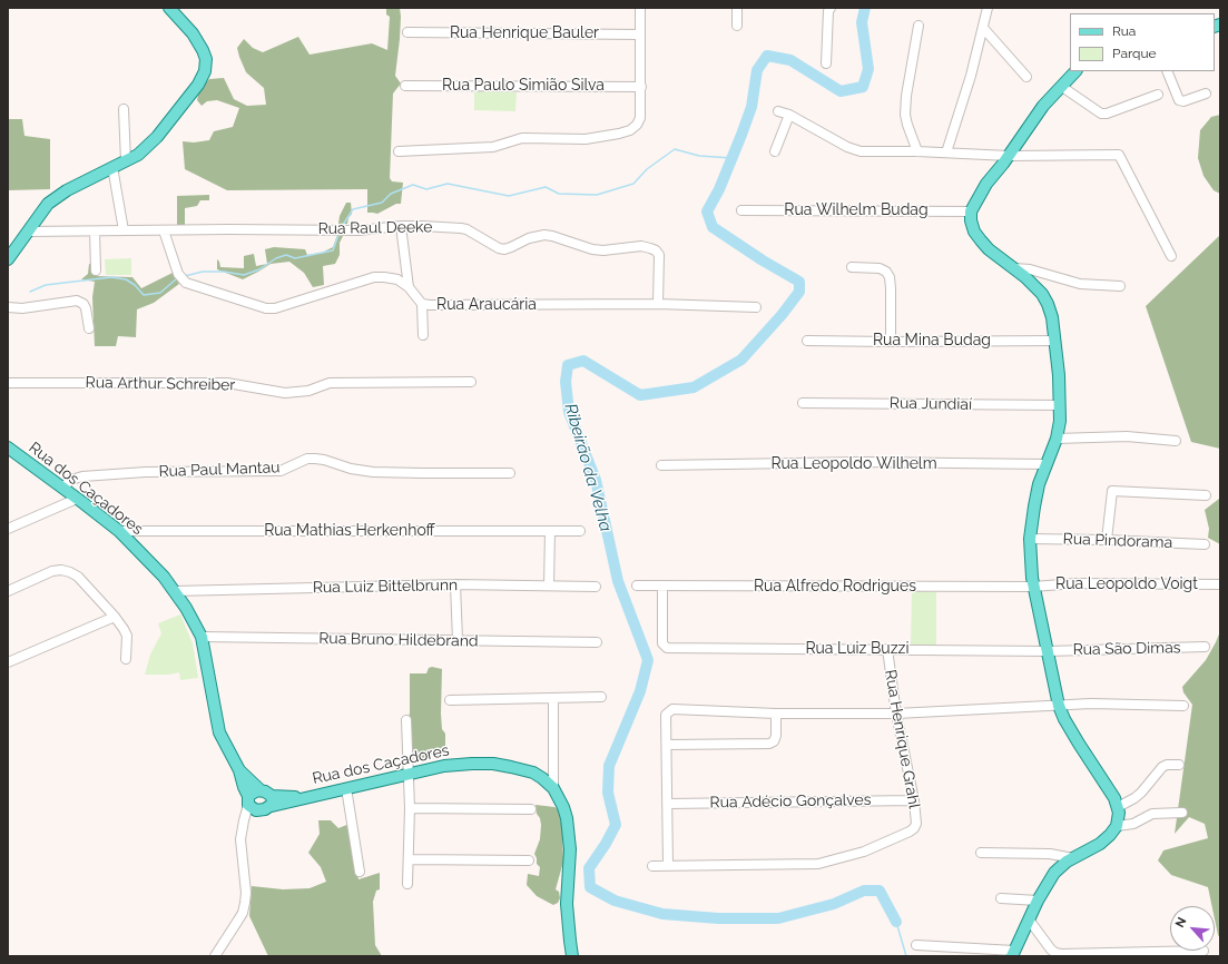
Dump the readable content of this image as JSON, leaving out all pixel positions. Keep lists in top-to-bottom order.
{
  "streets": {
    "main road": ["Rua dos Caçadores"],
    "street": [
      "Rua Henrique Bauler",
      "Rua Paulo Simião Silva",
      "Rua Wilhelm Budag",
      "Rua Raul Deeke",
      "Rua Araucária",
      "Rua Mina Budag",
      "Rua Arthur Schreiber",
      "Rua Jundiaí",
      "Rua Leopoldo Wilhelm",
      "Rua Paul Mantau",
      "Rua Mathias Herkenhoff",
      "Rua Pindorama",
      "Rua Leopoldo Voigt",
      "Rua Luiz Bittelbrunn",
      "Rua Alfredo Rodrigues",
      "Rua Bruno Hildebrand",
      "Rua Luiz Buzzi",
      "Rua São Dimas",
      "Rua Henrique Grahl",
      "Rua Adécio Gonçalves"
    ]
  },
  "crossings": [
    ["Rua Raul Deeke", "Rua Araucária"],
    ["Rua Paul Mantau", "Rua dos Caçadores"],
    ["Rua dos Caçadores", "Rua Mathias Herkenhoff"],
    ["Rua dos Caçadores", "Rua Luiz Bittelbrunn"],
    ["Rua dos Caçadores", "Rua Bruno Hildebrand"],
    ["Rua Leopoldo Voigt", "Rua Alfredo Rodrigues"],
    ["Rua Alfredo Rodrigues", "Rua Luiz Buzzi"],
    ["Rua Luiz Buzzi", "Rua São Dimas"],
    ["Rua Luiz Buzzi", "Rua Henrique Grahl"],
    ["Rua Henrique Grahl", "Rua Adécio Gonçalves"]
  ],
  "water": ["Ribeirão da Velha"],
  "legend": ["Rua", "Parque"],
  "north": "top left"
}
